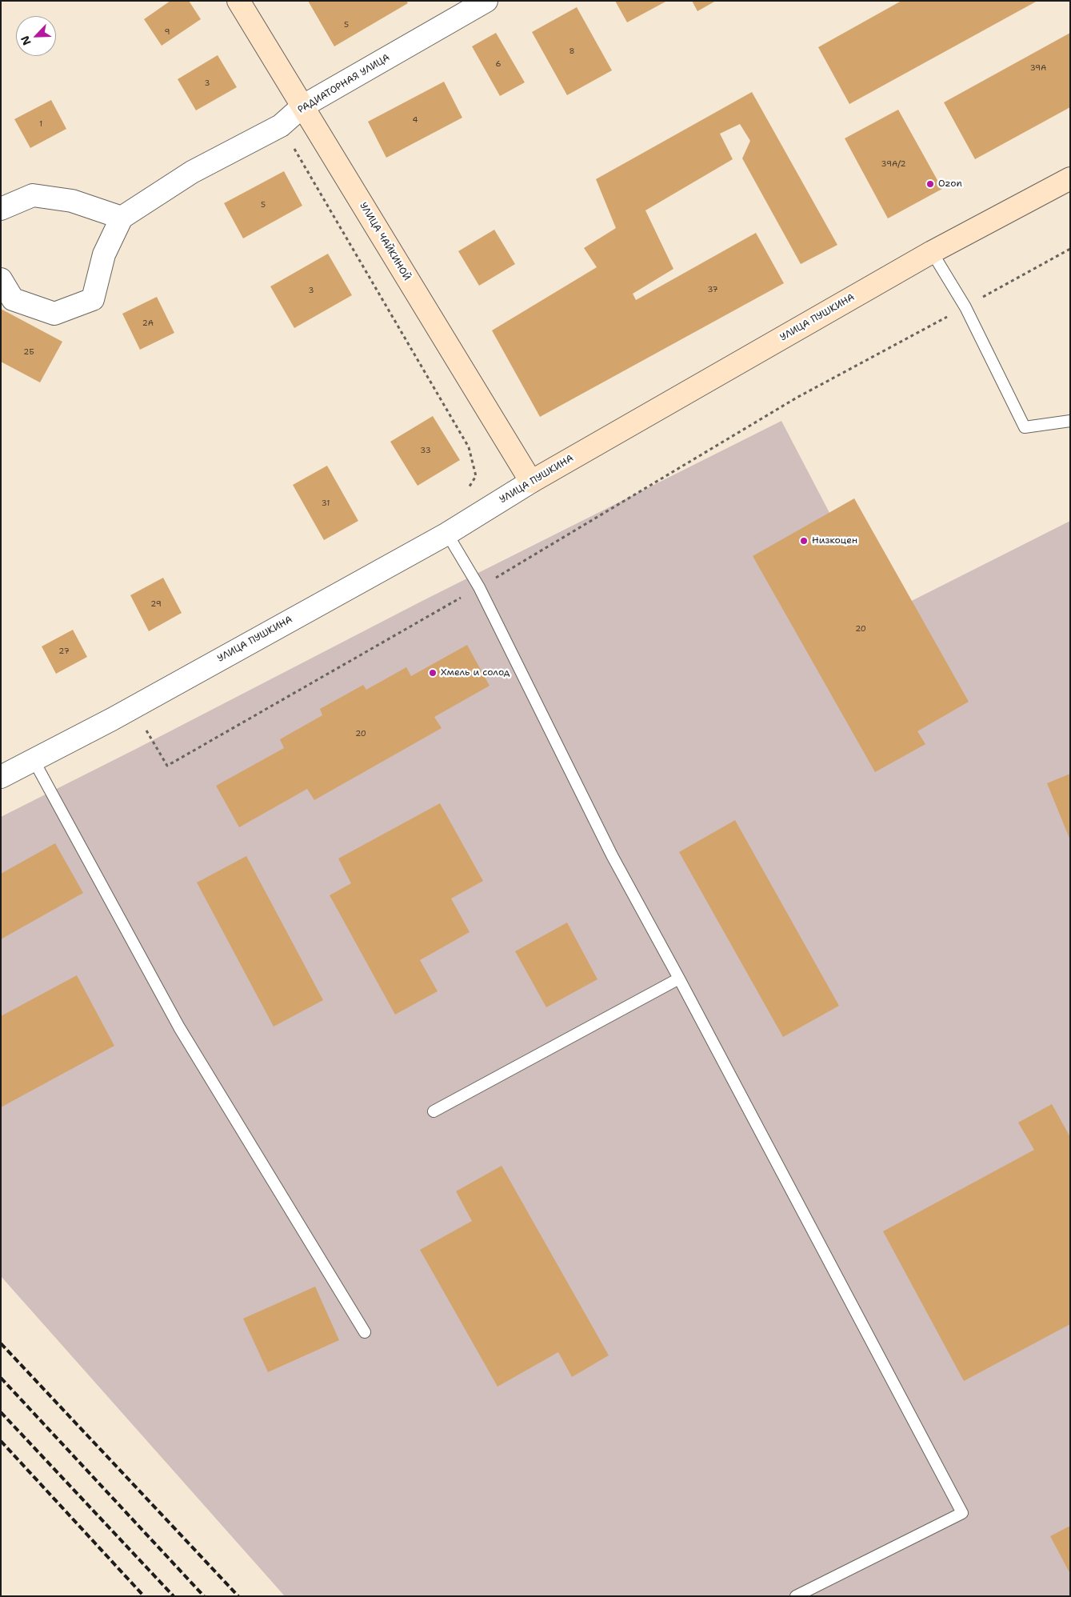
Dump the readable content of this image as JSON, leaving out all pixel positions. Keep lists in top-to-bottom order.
{
  "streets": {
    "street": ["РАДИАТОРНАЯ УЛИЦА", "УЛИЦА ЧАЙКИНОЙ", "УЛИЦА ПУШКИНА"]
  },
  "crossings": [
    ["РАДИАТОРНАЯ УЛИЦА", "УЛИЦА ЧАЙКИНОЙ"],
    ["УЛИЦА ЧАЙКИНОЙ", "УЛИЦА ПУШКИНА"]
  ],
  "places": ["Ozon", "Низкоцен", "Хмель и солод"],
  "house_numbers": [
    "5",
    "9",
    "8",
    "6",
    "39А",
    "3",
    "4",
    "1",
    "39А/2",
    "5",
    "37",
    "3",
    "2А",
    "2Б",
    "33",
    "31",
    "29",
    "20",
    "27",
    "20"
  ],
  "north": "bottom left"
}
